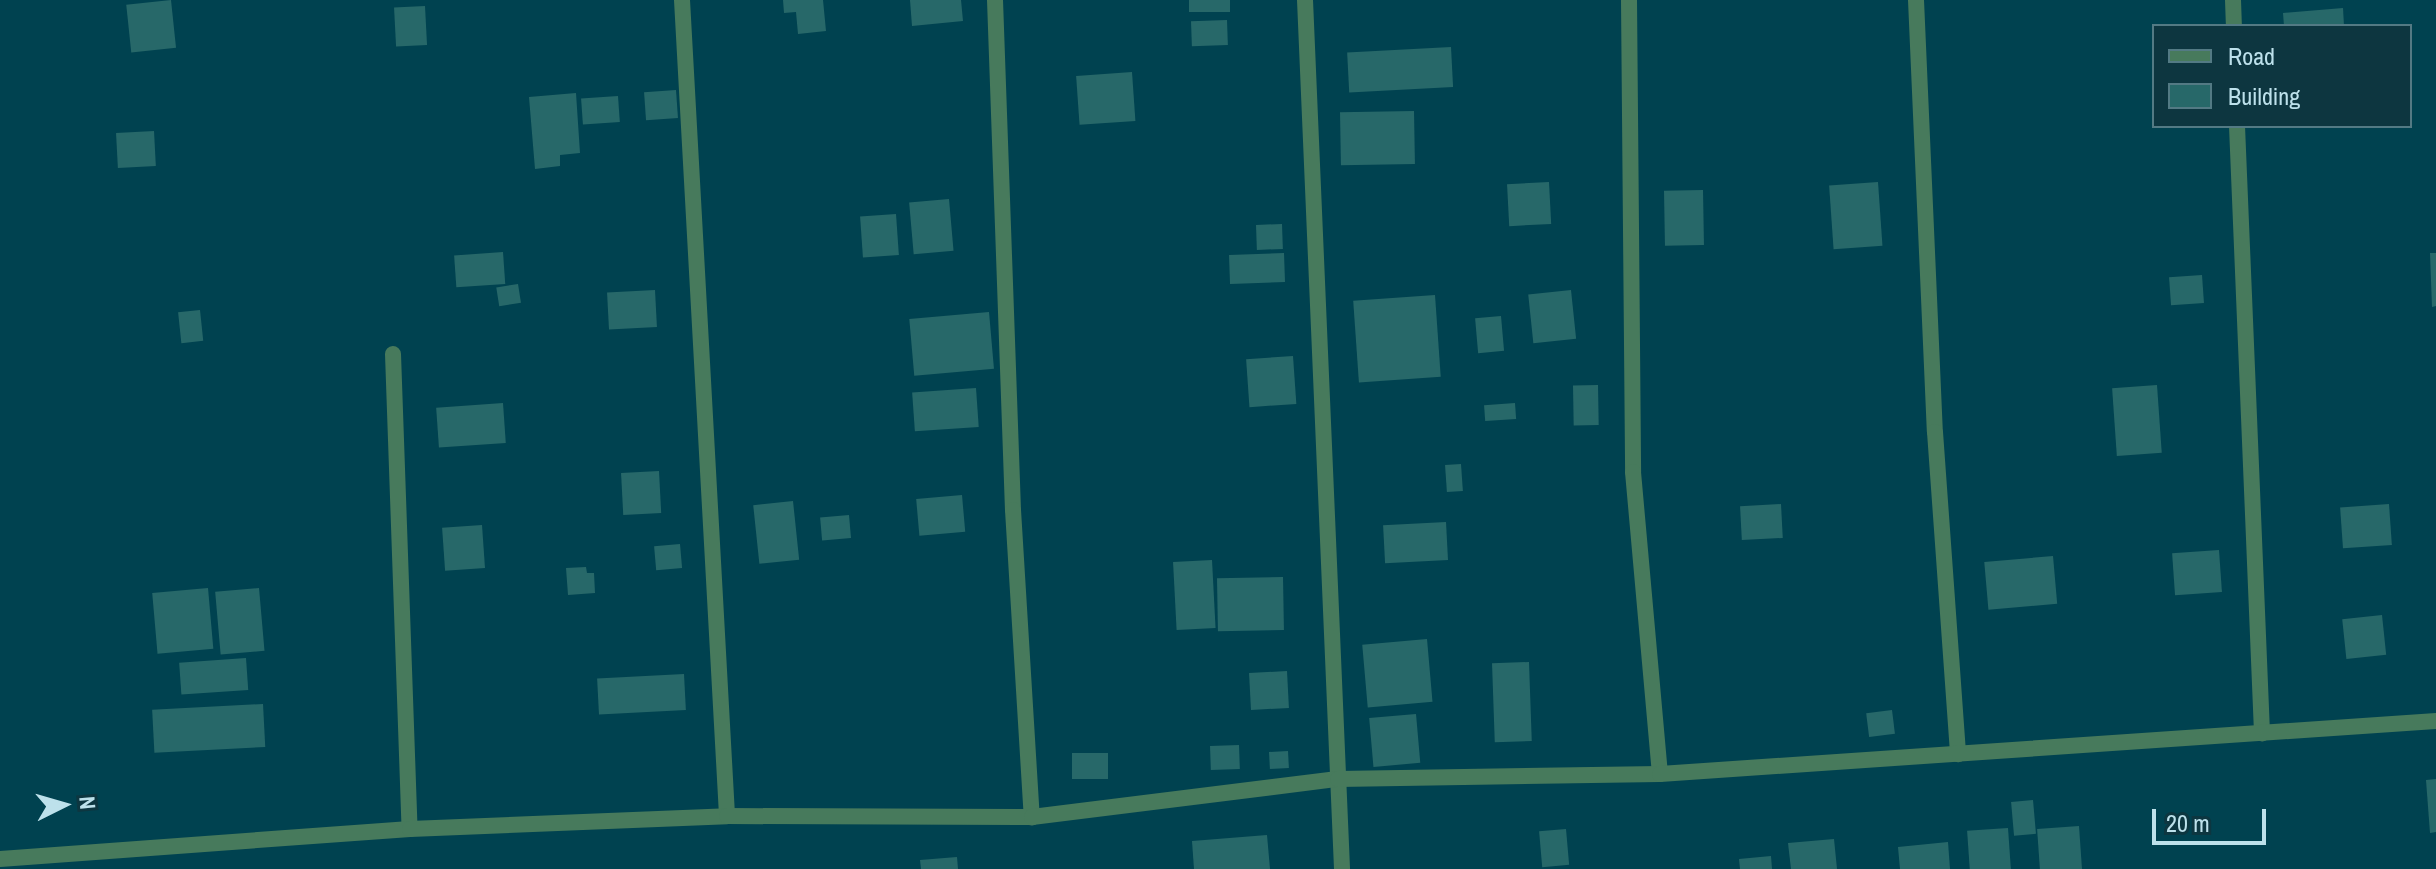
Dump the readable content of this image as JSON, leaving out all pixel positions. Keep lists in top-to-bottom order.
{
  "legend": ["Road", "Building"],
  "scale_bar": "20 m",
  "north": "right"
}
